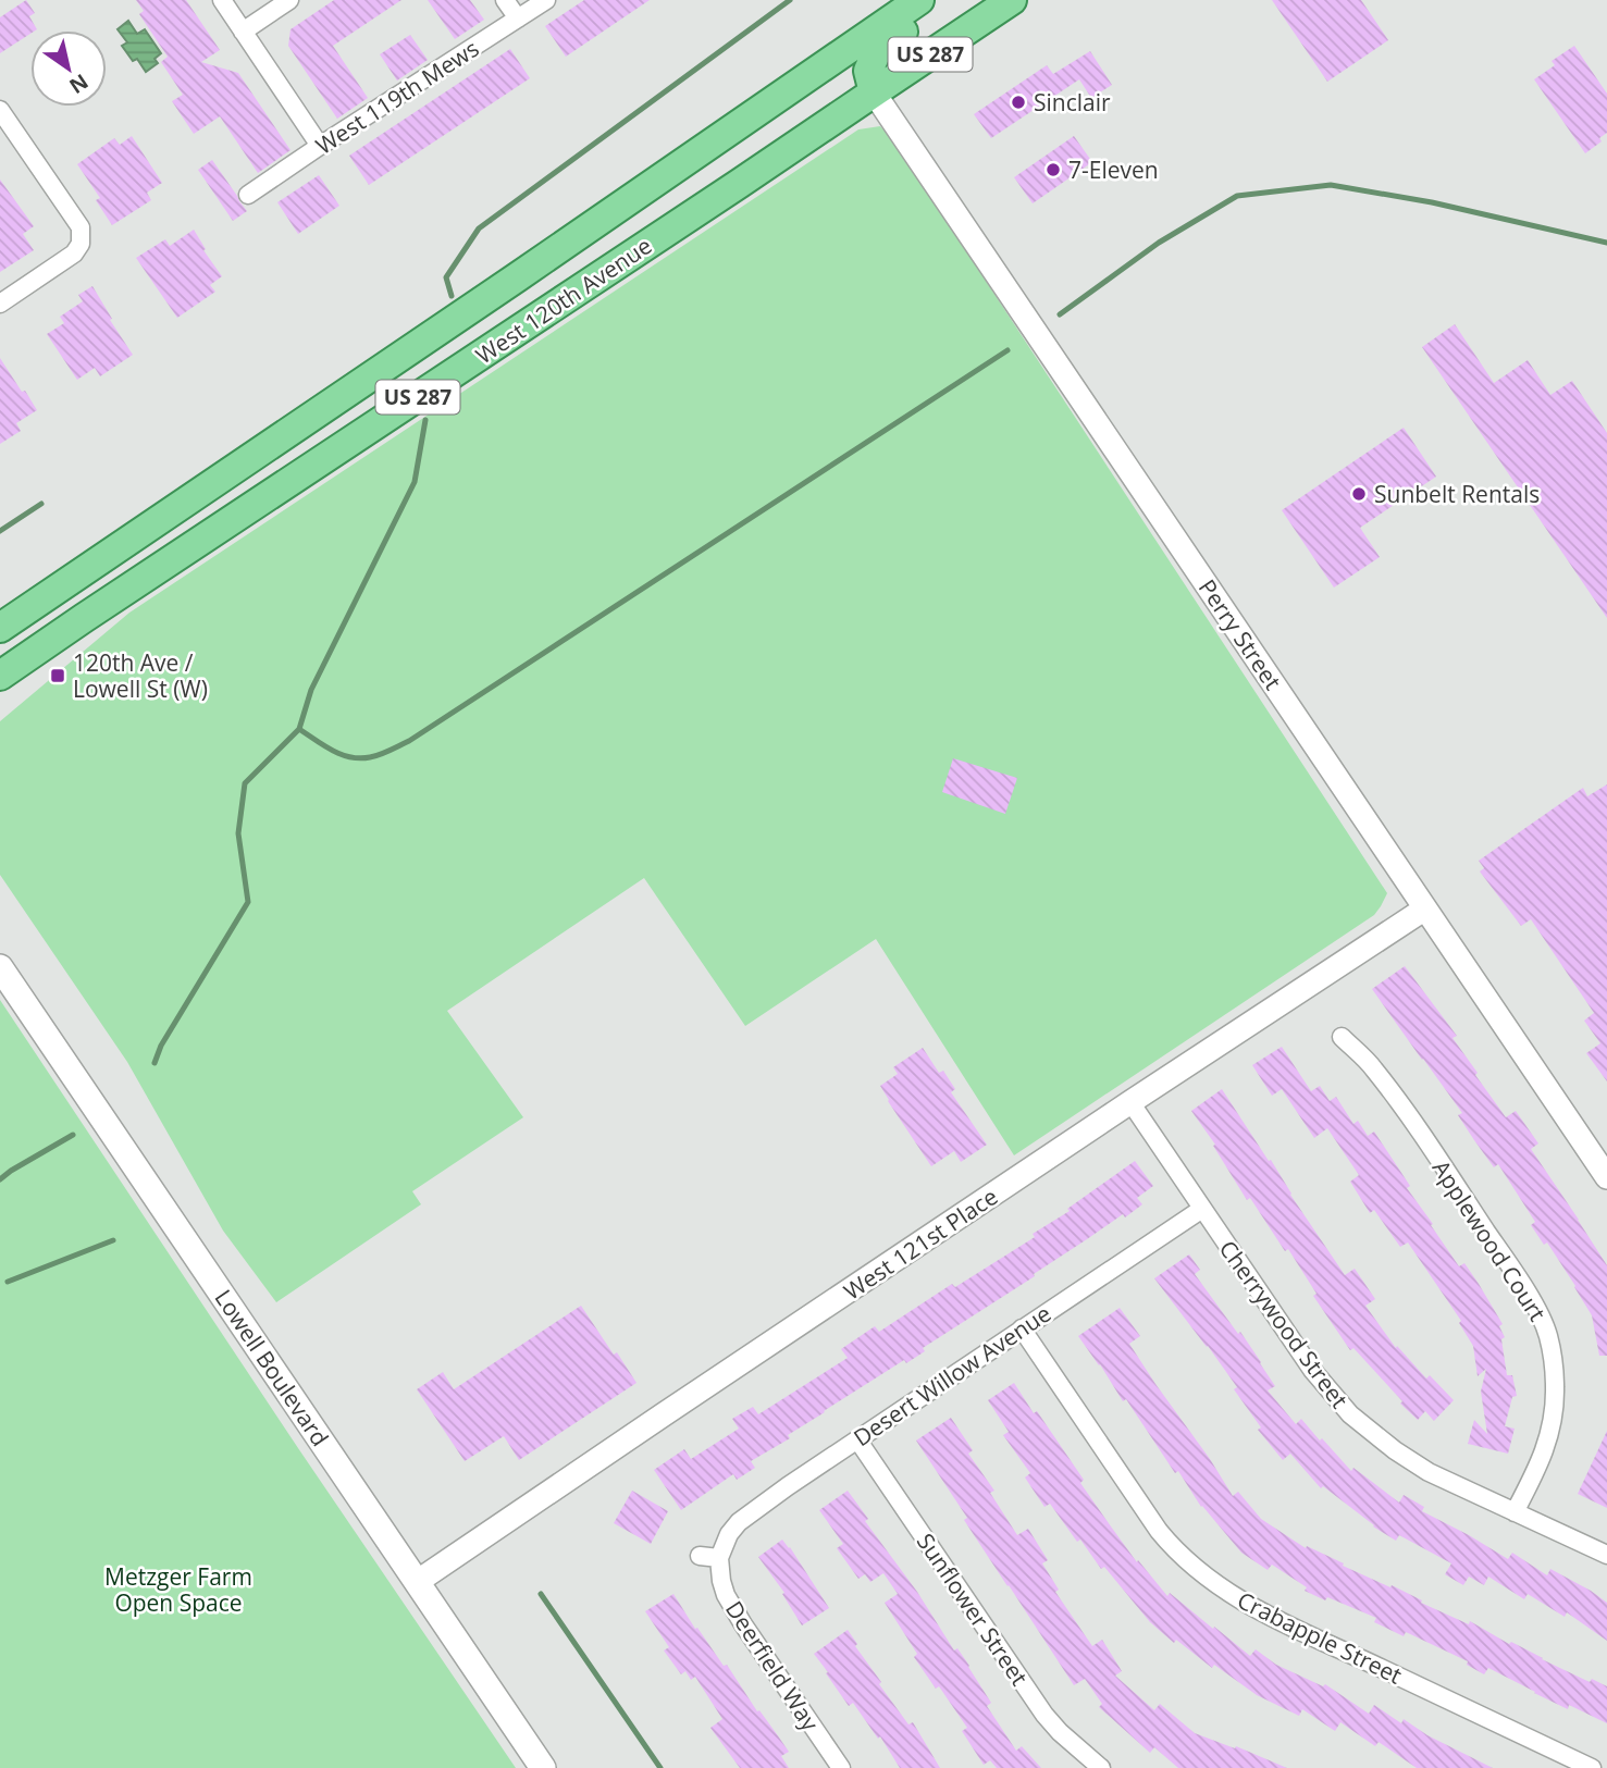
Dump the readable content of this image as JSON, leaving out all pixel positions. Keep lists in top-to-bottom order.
{
  "streets": {
    "main road": ["US 287", "West 120th Avenue", "Lowell Boulevard"],
    "street": [
      "West 119th Mews",
      "Perry Street",
      "Applewood Court",
      "West 121st Place",
      "Cherrywood Street",
      "Desert Willow Avenue",
      "Sunflower Street",
      "Crabapple Street",
      "Deerfield Way"
    ]
  },
  "crossings": [
    ["West 120th Avenue", "Perry Street"],
    ["Perry Street", "West 121st Place"],
    ["Applewood Court", "Cherrywood Street"],
    ["West 121st Place", "Cherrywood Street"],
    ["West 121st Place", "Lowell Boulevard"],
    ["Cherrywood Street", "Desert Willow Avenue"],
    ["Desert Willow Avenue", "Sunflower Street"],
    ["Desert Willow Avenue", "Crabapple Street"],
    ["Desert Willow Avenue", "Deerfield Way"]
  ],
  "parks": ["Metzger Farm Open Space"],
  "places": {
    "other": ["Sinclair", "7-Eleven", "Sunbelt Rentals"],
    "transit": ["120th Ave / Lowell St (W)"]
  },
  "north": "bottom right"
}
